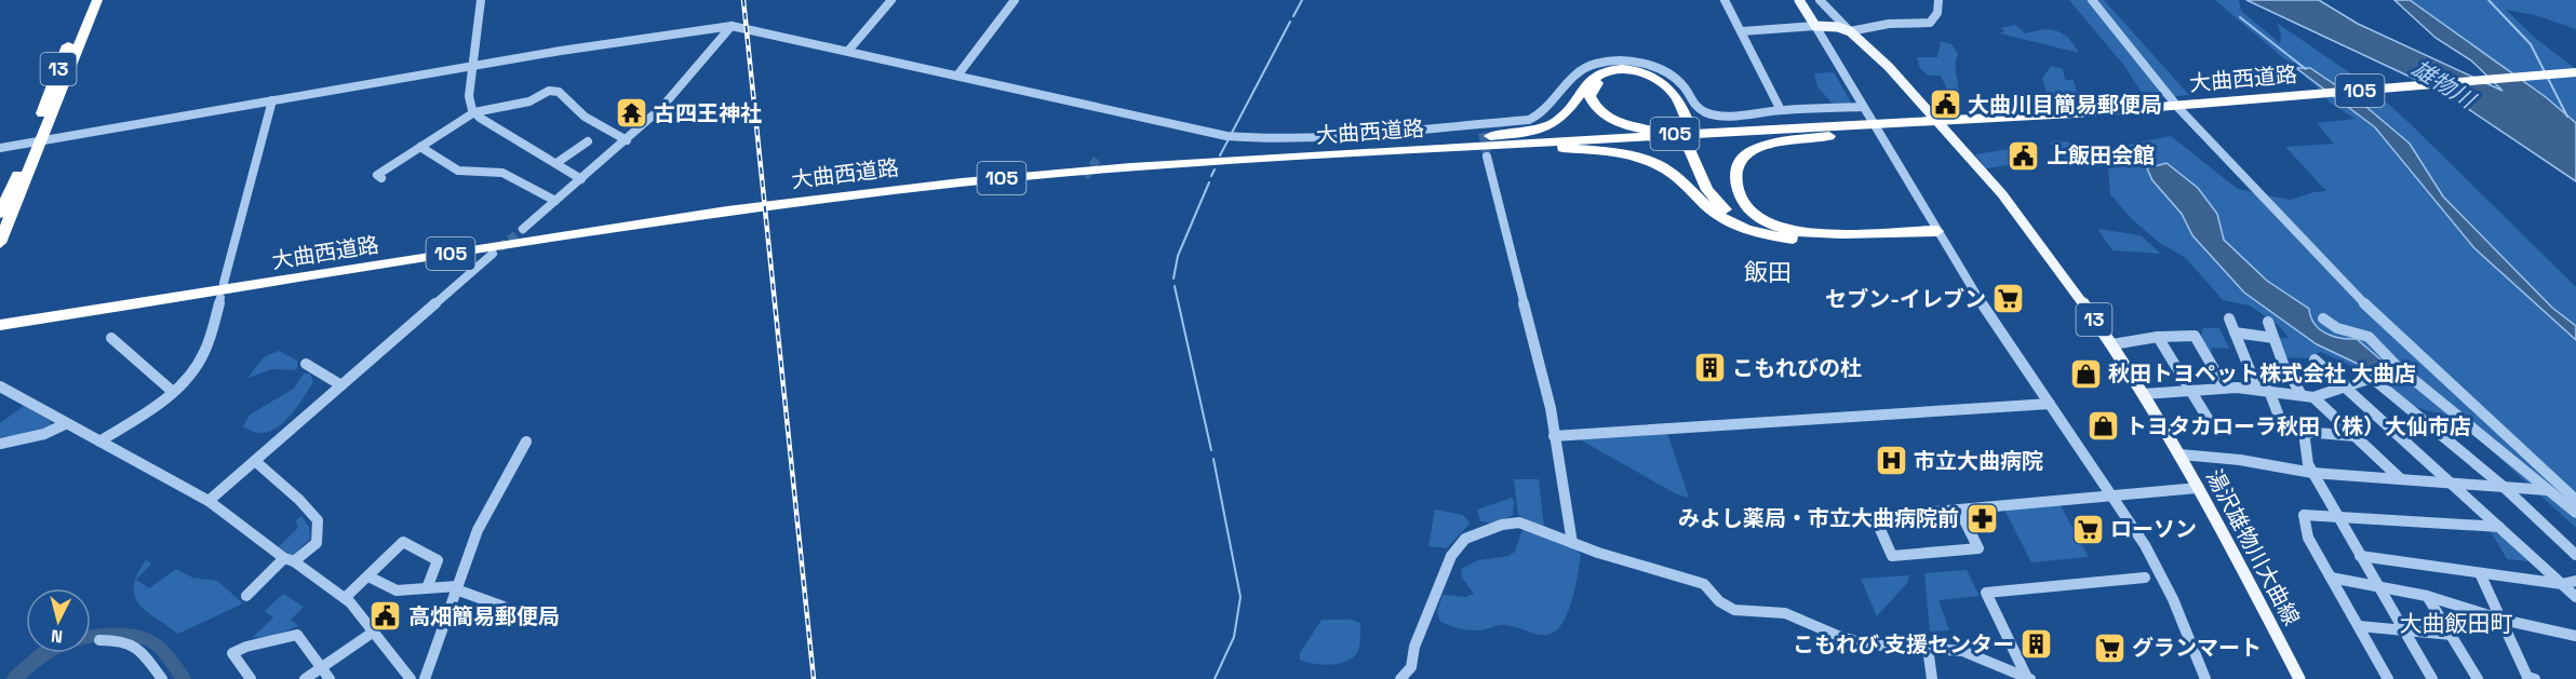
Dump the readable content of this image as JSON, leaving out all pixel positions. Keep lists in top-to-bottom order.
{
  "streets": {
    "highway": ["13", "大曲西道路", "105"],
    "main road": ["湯沢雄物川大曲線"]
  },
  "districts": ["飯田", "大曲飯田町"],
  "water": ["雄物川"],
  "places": {
    "public building": ["大曲川目簡易郵便局", "上飯田会館", "高畑簡易郵便局"],
    "temple": ["古四王神社"],
    "supermarket": ["セブン-イレブン", "ローソン", "グランマート"],
    "building": ["こもれびの杜", "こもれび 支援センター"],
    "shop": ["秋田トヨペット株式会社 大曲店", "トヨタカローラ秋田（株）大仙市店"],
    "hospital": ["市立大曲病院"],
    "pharmacy": ["みよし薬局・市立大曲病院前"]
  },
  "north": "bottom"
}
